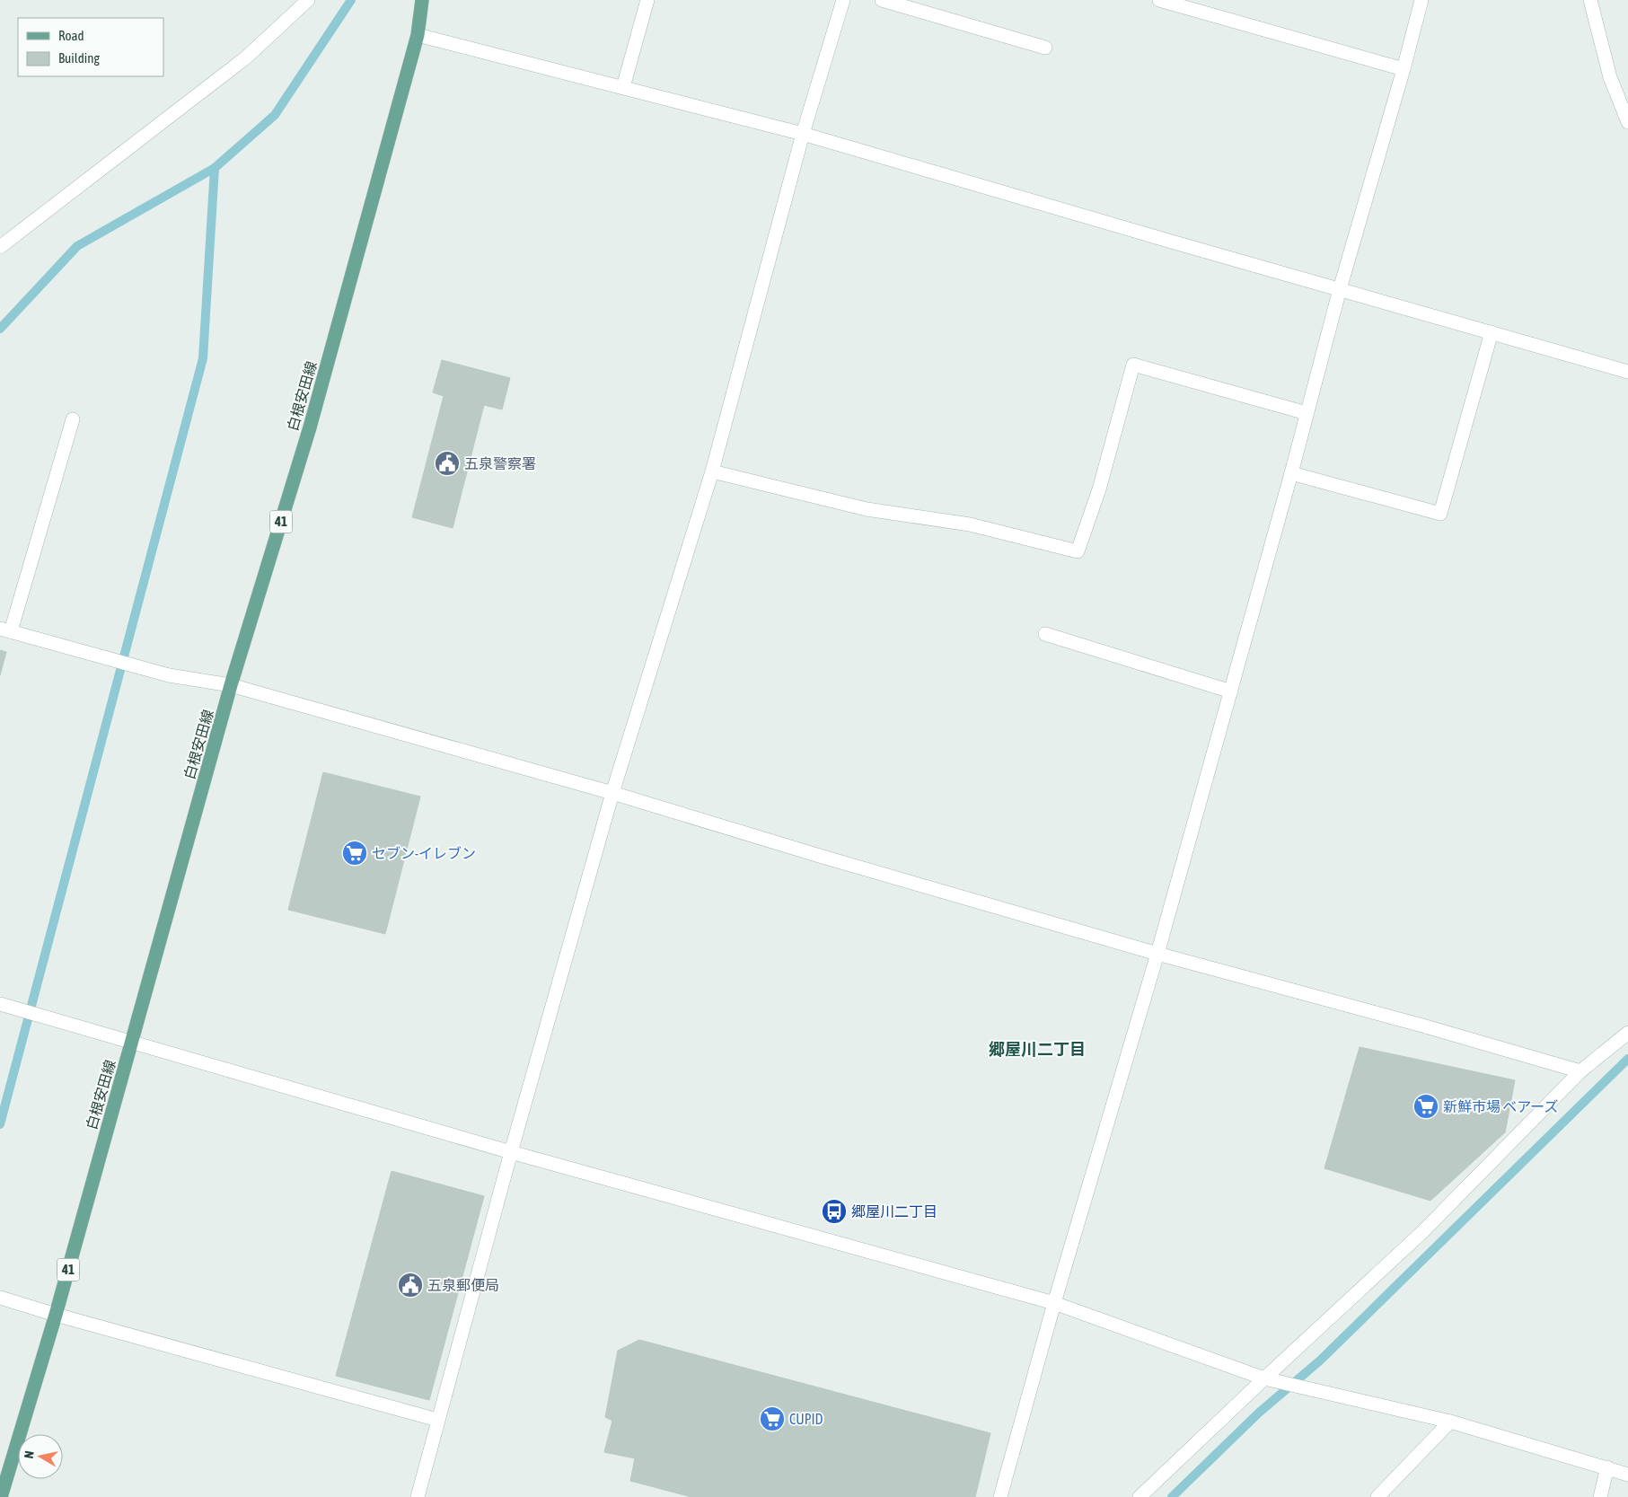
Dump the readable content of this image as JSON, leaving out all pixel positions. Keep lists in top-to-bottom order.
{
  "streets": {
    "main road": ["白根安田線", "41"]
  },
  "districts": ["郷屋川二丁目"],
  "places": {
    "public building": ["五泉警察署", "五泉郵便局"],
    "supermarket": ["セブン-イレブン", "新鮮市場 ベアーズ", "CUPID"],
    "bus stop": ["郷屋川二丁目"]
  },
  "legend": ["Road", "Building"],
  "north": "left"
}
